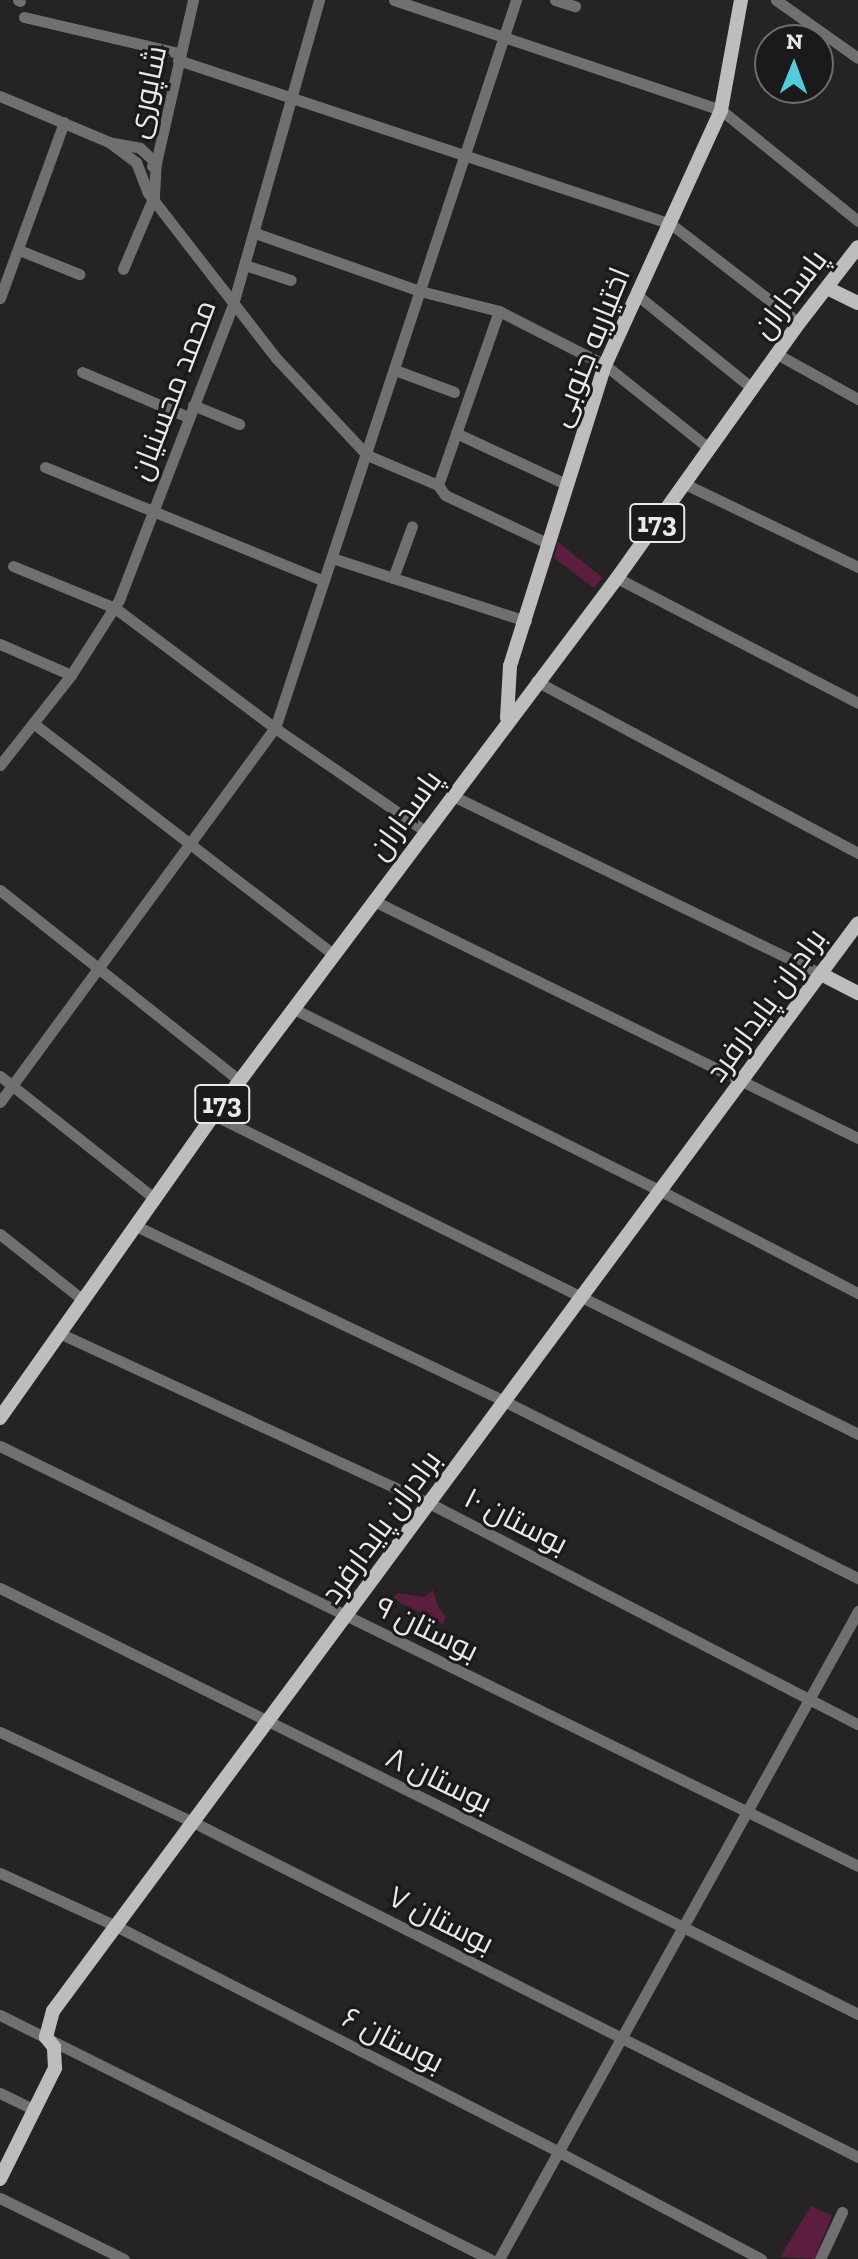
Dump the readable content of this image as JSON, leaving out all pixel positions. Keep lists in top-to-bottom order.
{
  "streets": {
    "main road": [
      "پاسداران",
      "اختیاریه جنوبی",
      "173",
      "برادران پایدارفرد"
    ],
    "street": [
      "شاپوری",
      "محمد محسنیان",
      "بوستان ۱۰",
      "بوستان ۹",
      "بوستان ۸",
      "بوستان ۷",
      "بوستان ۶"
    ]
  },
  "crossings": [
    ["پاسداران", "اختیاریه جنوبی"],
    ["پاسداران", "بوستان ۱۰"],
    ["برادران پایدارفرد", "بوستان ۱۰"],
    ["برادران پایدارفرد", "بوستان ۹"],
    ["برادران پایدارفرد", "بوستان ۸"],
    ["برادران پایدارفرد", "بوستان ۷"],
    ["برادران پایدارفرد", "بوستان ۶"]
  ],
  "north": "top"
}
